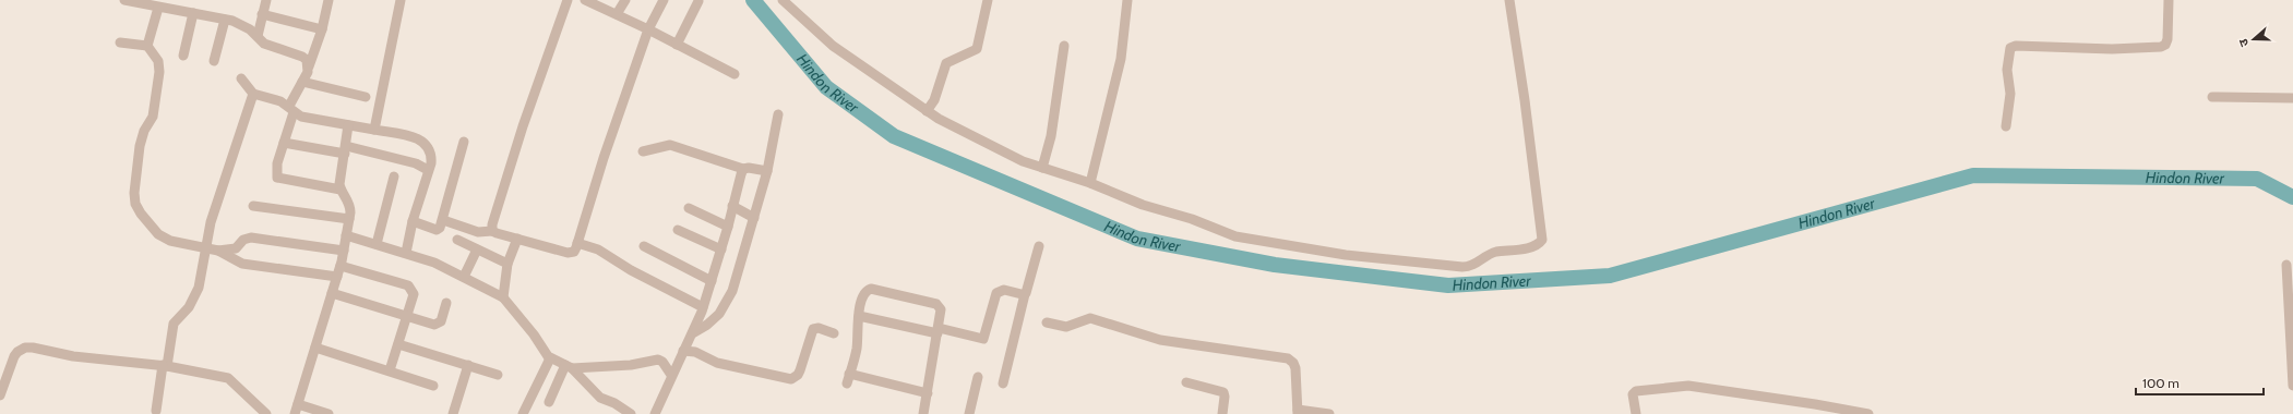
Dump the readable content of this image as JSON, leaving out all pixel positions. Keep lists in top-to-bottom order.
{
  "water": ["Hindon River"],
  "scale_bar": "100 m",
  "north": "left"
}
